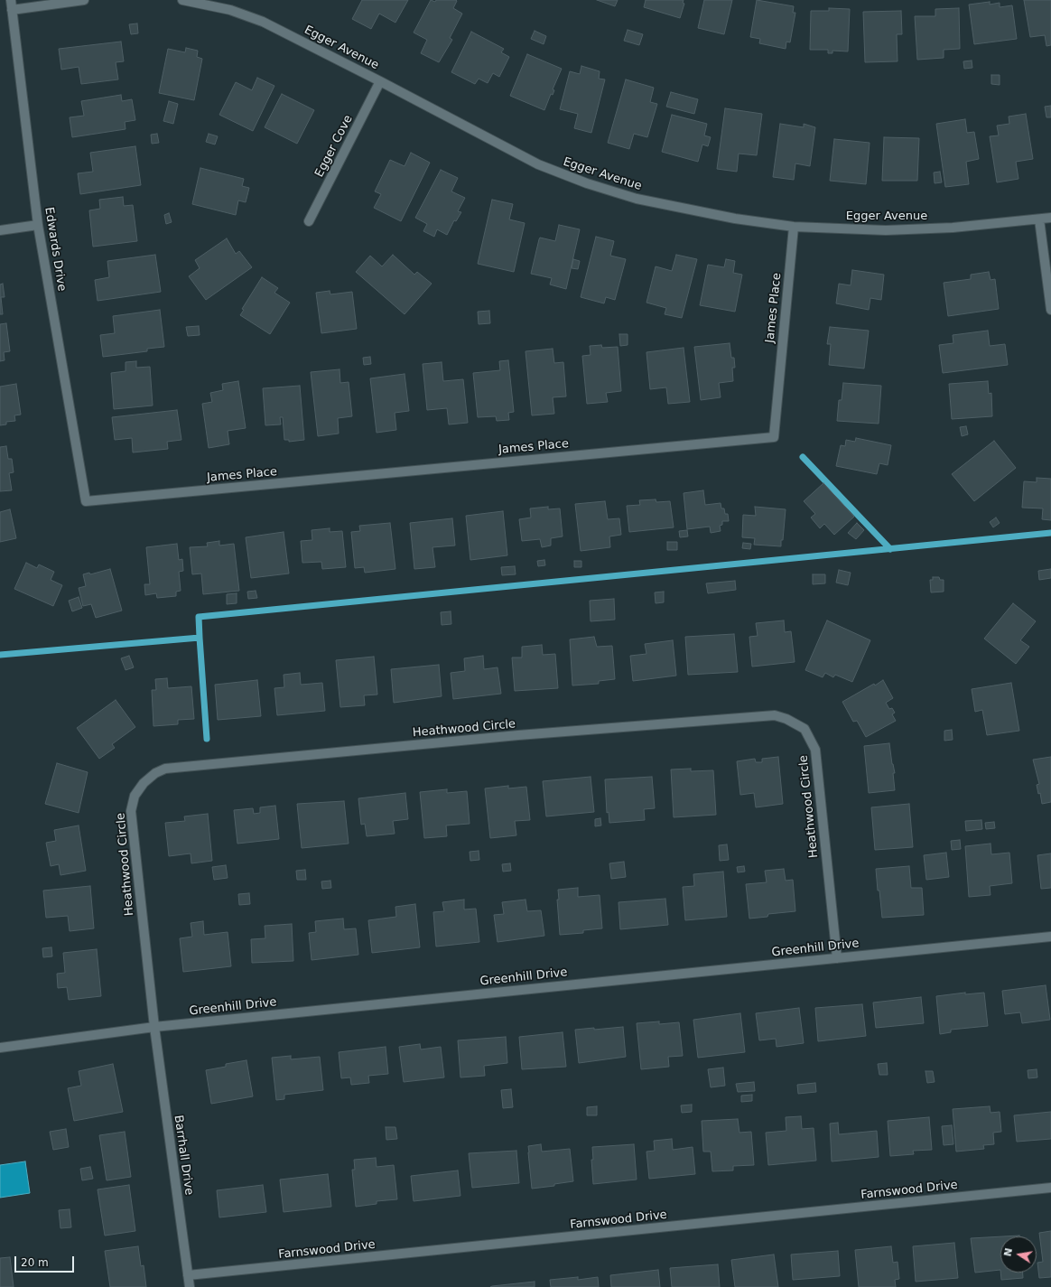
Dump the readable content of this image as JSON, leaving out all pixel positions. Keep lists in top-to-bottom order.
{
  "streets": {
    "street": [
      "Egger Avenue",
      "Egger Cove",
      "Edwards Drive",
      "James Place",
      "Heathwood Circle",
      "Greenhill Drive",
      "Barrhall Drive",
      "Farnswood Drive"
    ]
  },
  "crossings": [
    ["Egger Avenue", "Egger Cove"],
    ["Egger Avenue", "James Place"],
    ["Edwards Drive", "James Place"],
    ["Heathwood Circle", "Greenhill Drive"],
    ["Heathwood Circle", "Barrhall Drive"],
    ["Greenhill Drive", "Barrhall Drive"],
    ["Barrhall Drive", "Farnswood Drive"]
  ],
  "scale_bar": "20 m",
  "north": "left"
}
